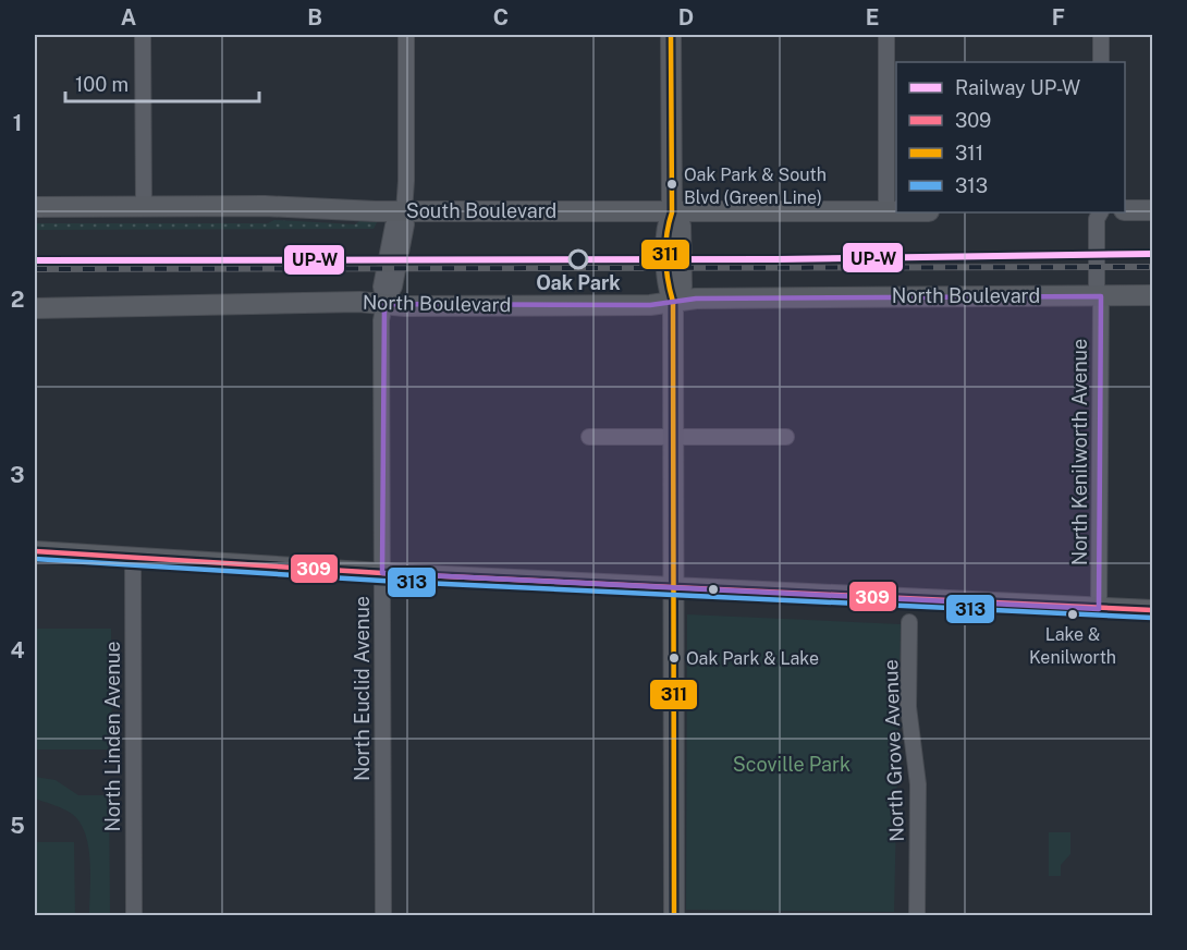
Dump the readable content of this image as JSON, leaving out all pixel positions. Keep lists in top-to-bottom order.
{
  "streets": {
    "street": [
      "South Boulevard",
      "North Boulevard",
      "North Kenilworth Avenue",
      "North Euclid Avenue",
      "North Linden Avenue",
      "North Grove Avenue"
    ]
  },
  "crossings": [
    ["South Boulevard", "North Euclid Avenue"],
    ["North Boulevard", "North Kenilworth Avenue"],
    ["North Boulevard", "North Euclid Avenue"]
  ],
  "parks": ["Scoville Park"],
  "places": [
    "Oak Park & South Blvd (Green Line)",
    "Oak Park",
    "Lake & Kenilworth",
    "Oak Park & Lake"
  ],
  "lines": [
    "transit line 311",
    "rail line UP-W",
    "transit line 309",
    "transit line 313"
  ],
  "legend": [
    "Railway UP-W",
    "309",
    "311",
    "313"
  ],
  "scale_bar": "100 m",
  "grid": {
    "columns": [
      "A",
      "B",
      "C",
      "D",
      "E",
      "F"
    ],
    "rows": [
      "1",
      "2",
      "3",
      "4",
      "5"
    ]
  }
}
